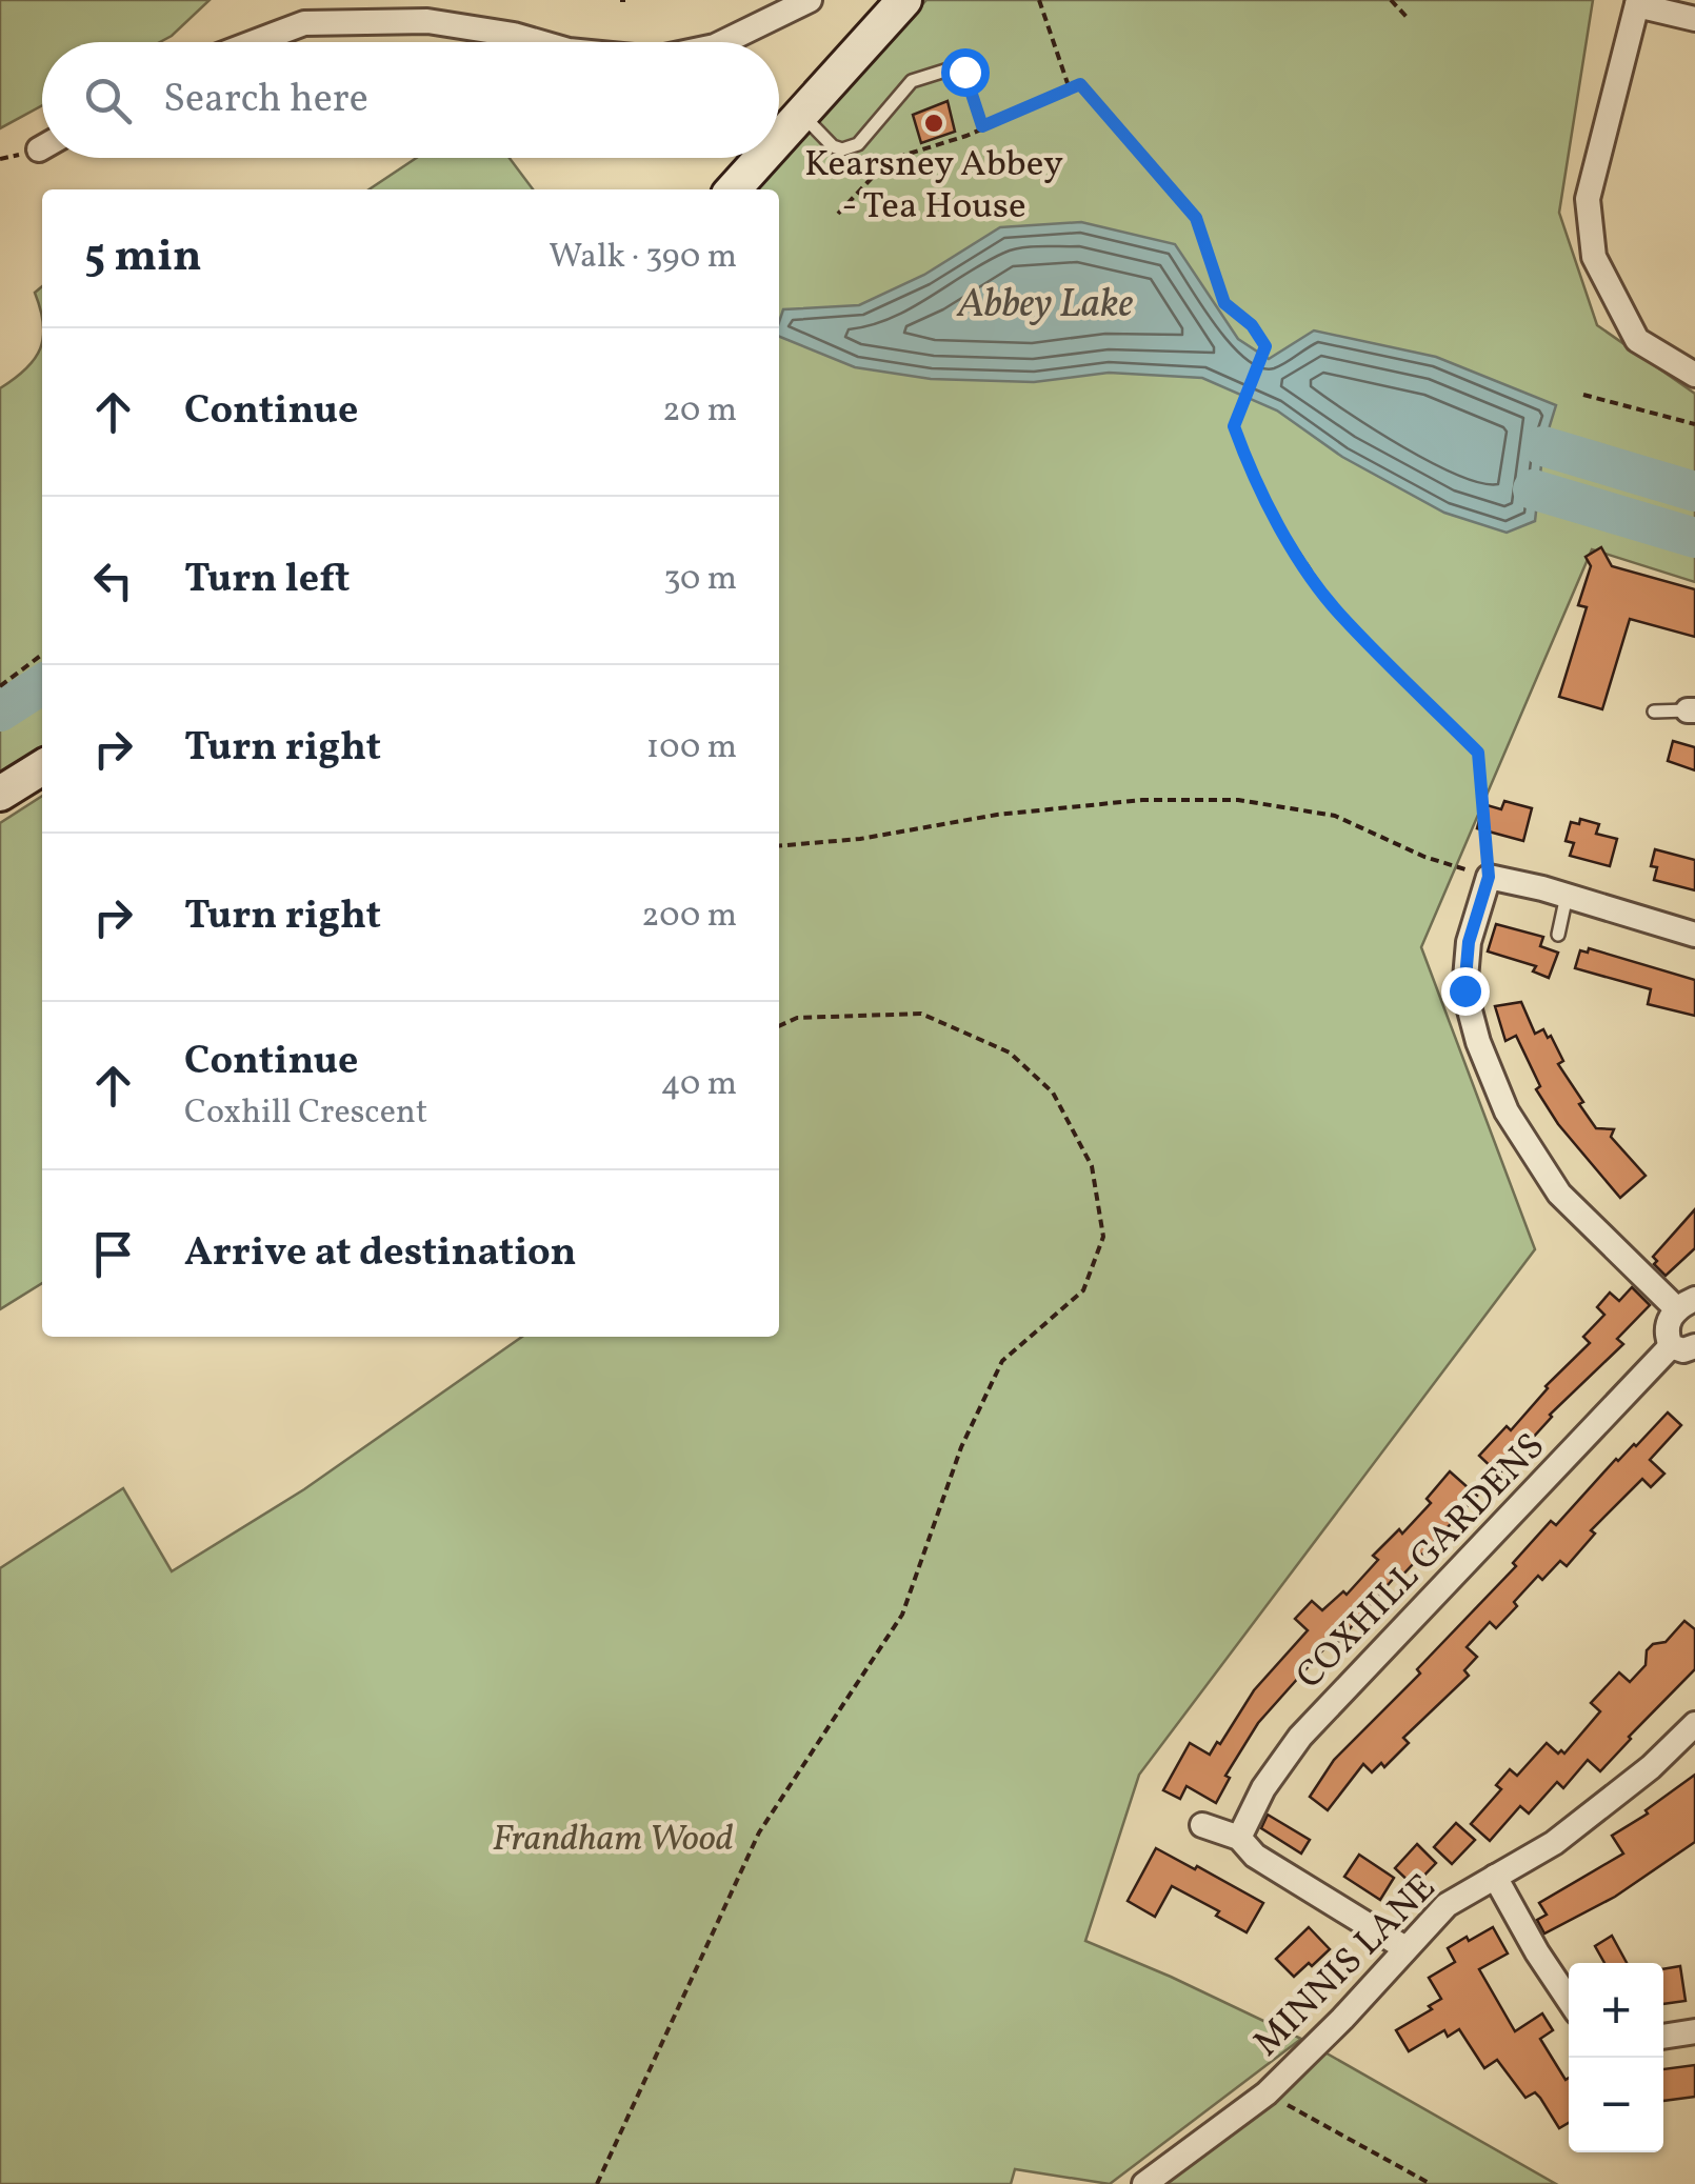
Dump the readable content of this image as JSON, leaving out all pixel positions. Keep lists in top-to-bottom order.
{
  "streets": {
    "street": ["COXHILL GARDENS", "MINNIS LANE"]
  },
  "water": ["Abbey Lake"],
  "parks": ["Frandham Wood"],
  "places": ["Kearsney Abbey - Tea House"],
  "page": {
    "search": "Search here",
    "heading": ["5 min", "Walk · 390 m"],
    "list": [
      ["Continue", "20 m"],
      ["Turn left", "30 m"],
      ["Turn right", "100 m"],
      ["Turn right", "200 m"],
      ["Continue", "Coxhill Crescent", "40 m"],
      "Arrive at destination"
    ],
    "map_buttons": ["+", "−"]
  }
}
